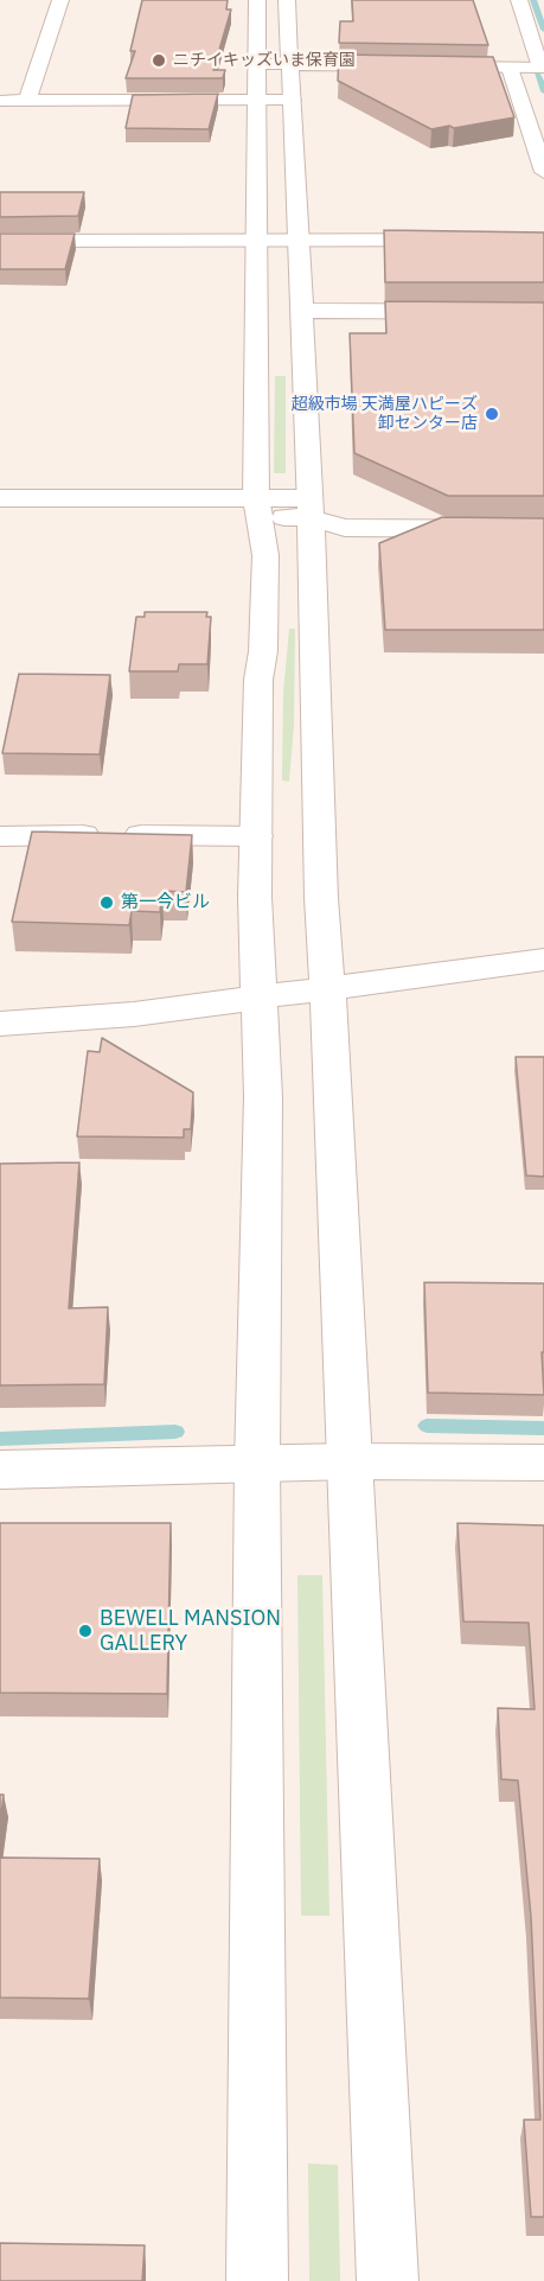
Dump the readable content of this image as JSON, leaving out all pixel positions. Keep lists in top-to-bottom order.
{
  "places": [
    "ニチイキッズいま保育園",
    "超級市場 天満屋ハピーズ 卸センター店",
    "第一今ビル",
    "BEWELL MANSION GALLERY"
  ]
}
